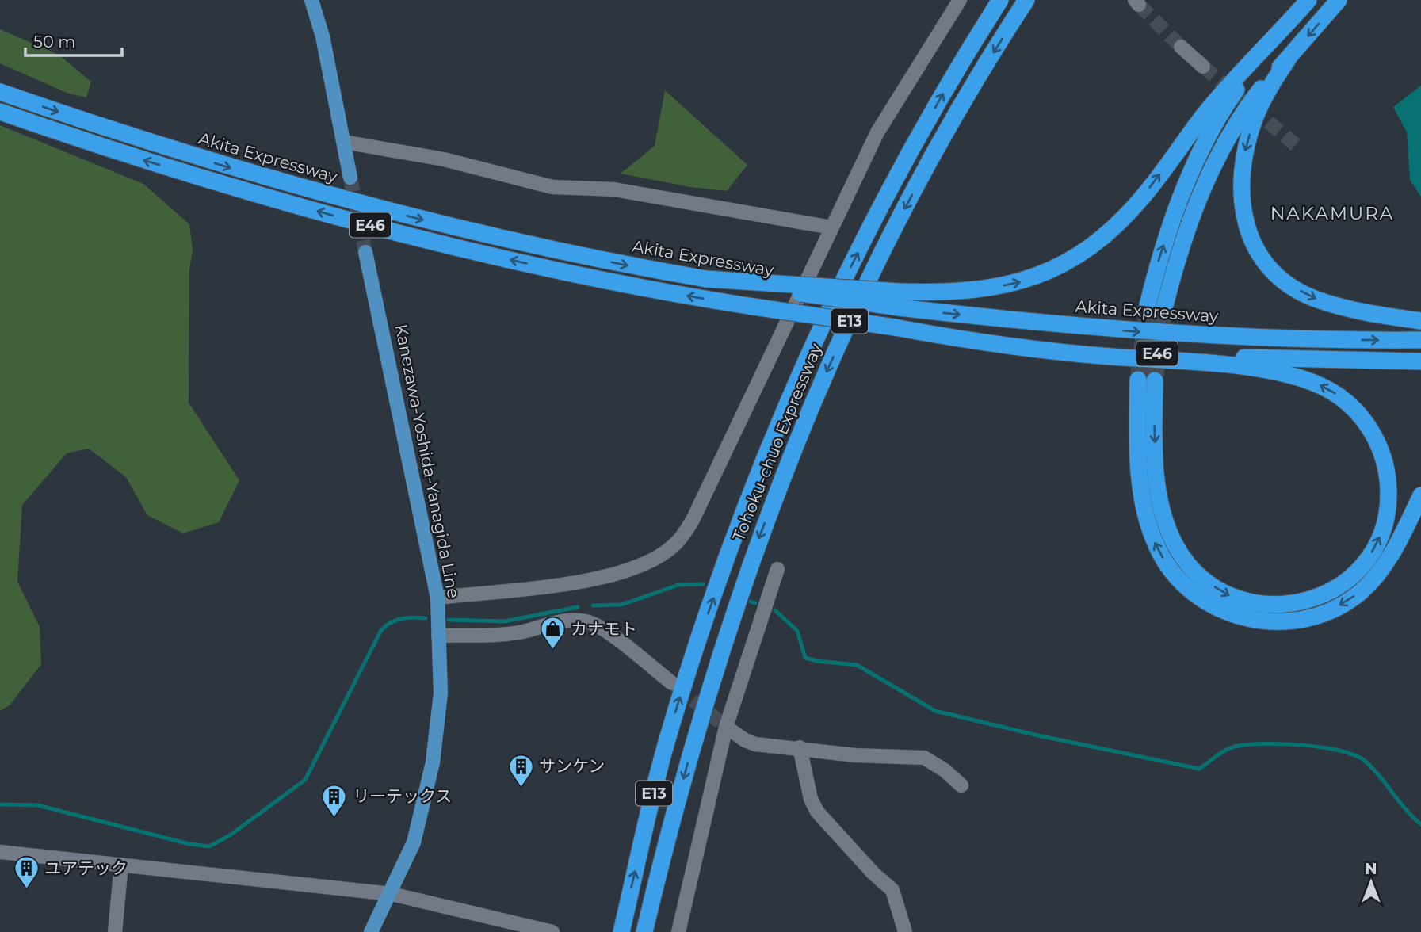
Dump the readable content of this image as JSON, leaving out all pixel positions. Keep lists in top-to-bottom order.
{
  "streets": {
    "highway": [
      "Akita Expressway",
      "E46",
      "E13",
      "Tohoku-chuo Expressway"
    ],
    "main road": ["Kanezawa-Yoshida-Yanagida Line"]
  },
  "districts": ["NAKAMURA"],
  "places": {
    "shop": ["カナモト"],
    "building": ["サンケン", "リーテックス", "ユアテック"]
  },
  "scale_bar": "50 m",
  "north": "top"
}
